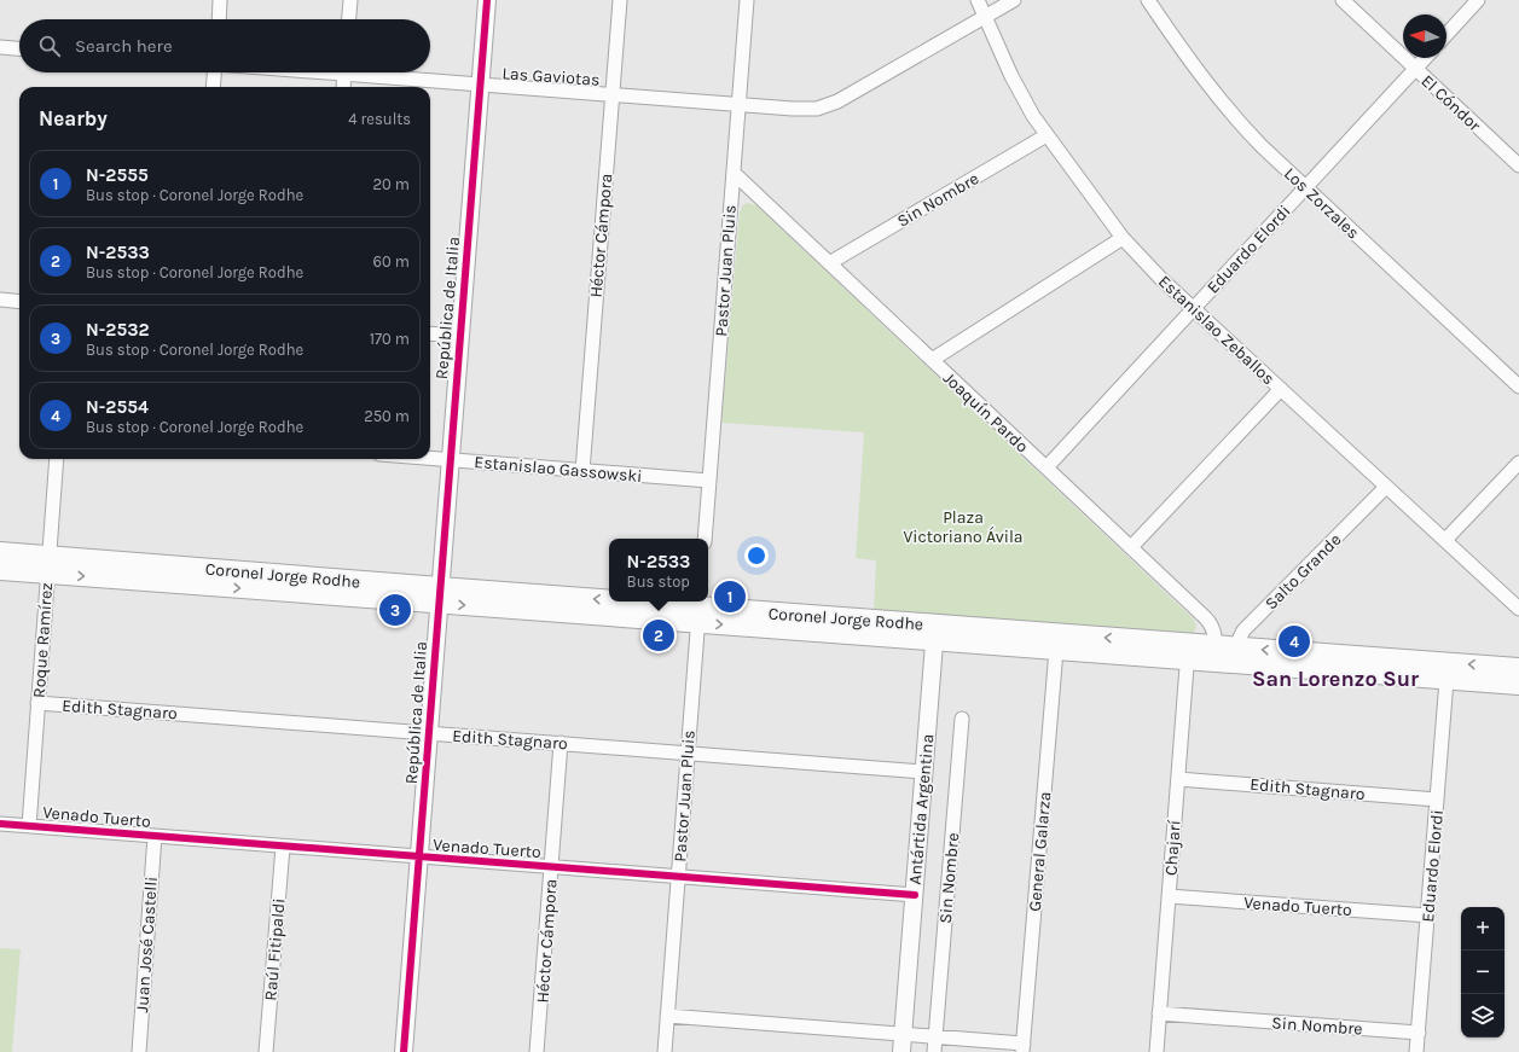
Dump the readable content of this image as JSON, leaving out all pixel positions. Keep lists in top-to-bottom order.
{
  "streets": {
    "main road": ["Coronel Jorge Rodhe"],
    "street": [
      "Las Gaviotas",
      "El Cóndor",
      "Sin Nombre",
      "Los Zorzales",
      "Héctor Cámpora",
      "Eduardo Elordi",
      "Pastor Juan Pluis",
      "República de Italia",
      "Estanislao Zeballos",
      "Joaquín Pardo",
      "Estanislao Gassowski",
      "Salto Grande",
      "Roque Ramírez",
      "Edith Stagnaro",
      "Antártida Argentina",
      "Venado Tuerto",
      "Chajarí",
      "General Galarza",
      "Juan José Castelli",
      "Raúl Fitipaldi"
    ]
  },
  "crossings": [
    ["Las Gaviotas", "Héctor Cámpora"],
    ["Las Gaviotas", "Pastor Juan Pluis"],
    ["Las Gaviotas", "República de Italia"],
    ["Las Gaviotas", "Estanislao Zeballos"],
    ["El Cóndor", "Eduardo Elordi"],
    ["Sin Nombre", "Eduardo Elordi"],
    ["Sin Nombre", "Estanislao Zeballos"],
    ["Sin Nombre", "Joaquín Pardo"],
    ["Sin Nombre", "Chajarí"],
    ["Los Zorzales", "Eduardo Elordi"],
    ["Héctor Cámpora", "Estanislao Gassowski"],
    ["Héctor Cámpora", "Edith Stagnaro"],
    ["Héctor Cámpora", "Venado Tuerto"],
    ["Eduardo Elordi", "Estanislao Zeballos"],
    ["Eduardo Elordi", "Joaquín Pardo"],
    ["Eduardo Elordi", "Coronel Jorge Rodhe"],
    ["Eduardo Elordi", "Edith Stagnaro"],
    ["Eduardo Elordi", "Venado Tuerto"],
    ["Pastor Juan Pluis", "Joaquín Pardo"],
    ["Pastor Juan Pluis", "Estanislao Gassowski"],
    ["Pastor Juan Pluis", "Coronel Jorge Rodhe"],
    ["Pastor Juan Pluis", "Edith Stagnaro"],
    ["Pastor Juan Pluis", "Venado Tuerto"],
    ["República de Italia", "Estanislao Gassowski"],
    ["República de Italia", "Coronel Jorge Rodhe"],
    ["República de Italia", "Edith Stagnaro"],
    ["República de Italia", "Venado Tuerto"],
    ["Estanislao Zeballos", "Salto Grande"],
    ["Joaquín Pardo", "Coronel Jorge Rodhe"],
    ["Salto Grande", "Coronel Jorge Rodhe"],
    ["Coronel Jorge Rodhe", "Roque Ramírez"],
    ["Coronel Jorge Rodhe", "Antártida Argentina"],
    ["Coronel Jorge Rodhe", "Chajarí"],
    ["Coronel Jorge Rodhe", "General Galarza"],
    ["Roque Ramírez", "Edith Stagnaro"],
    ["Roque Ramírez", "Venado Tuerto"],
    ["Edith Stagnaro", "Antártida Argentina"],
    ["Edith Stagnaro", "Chajarí"],
    ["Antártida Argentina", "Venado Tuerto"],
    ["Venado Tuerto", "Chajarí"],
    ["Venado Tuerto", "Juan José Castelli"],
    ["Venado Tuerto", "Raúl Fitipaldi"]
  ],
  "districts": ["San Lorenzo Sur"],
  "parks": ["Plaza Victoriano Ávila"],
  "north": "left",
  "page": {
    "search": "Search here",
    "heading": ["Nearby", "4 results"],
    "list": [
      {
        "mark": "1",
        "name": "N-2555",
        "note": "Bus stop · Coronel Jorge Rodhe",
        "value": "20 m"
      },
      {
        "mark": "2",
        "name": "N-2533",
        "note": "Bus stop · Coronel Jorge Rodhe",
        "value": "60 m"
      },
      {
        "mark": "3",
        "name": "N-2532",
        "note": "Bus stop · Coronel Jorge Rodhe",
        "value": "170 m"
      },
      {
        "mark": "4",
        "name": "N-2554",
        "note": "Bus stop · Coronel Jorge Rodhe",
        "value": "250 m"
      }
    ],
    "popup": ["N-2533", "Bus stop"],
    "pins": [
      "1",
      "3",
      "2",
      "4"
    ],
    "map_buttons": ["+", "−"]
  }
}
